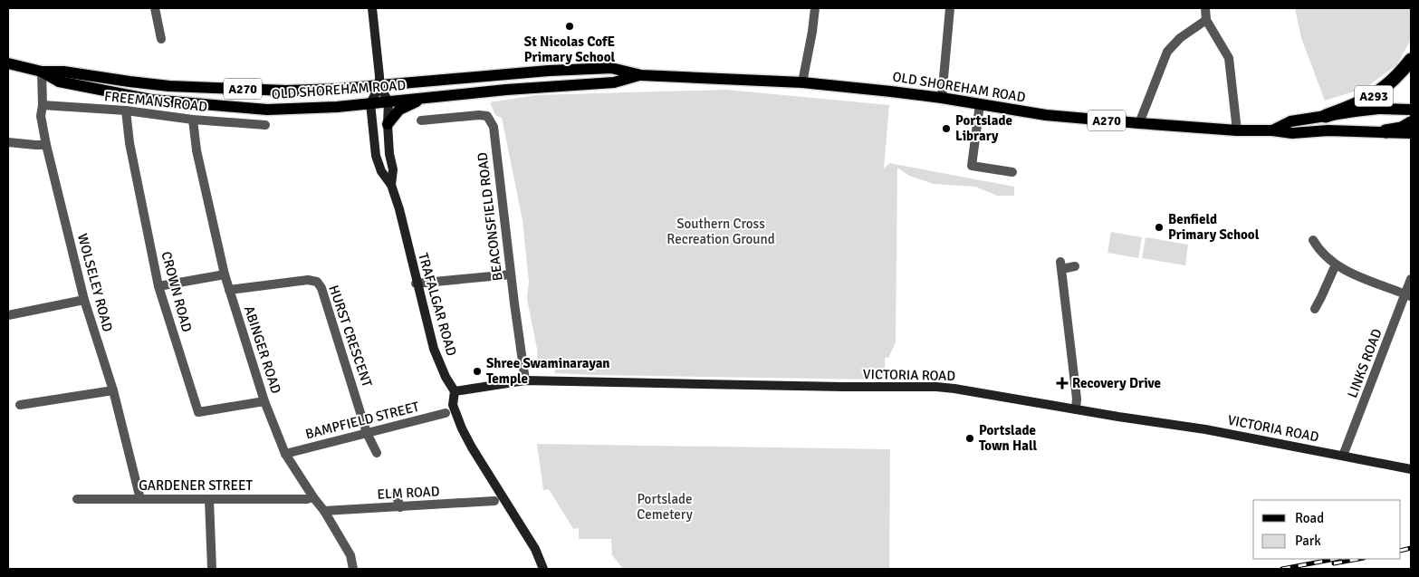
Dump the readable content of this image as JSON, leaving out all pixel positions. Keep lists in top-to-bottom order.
{
  "streets": {
    "highway": ["A293"],
    "main road": [
      "OLD SHOREHAM ROAD",
      "A270",
      "TRAFALGAR ROAD",
      "VICTORIA ROAD"
    ],
    "street": [
      "FREEMANS ROAD",
      "BEACONSFIELD ROAD",
      "WOLSELEY ROAD",
      "CROWN ROAD",
      "HURST CRESCENT",
      "ABINGER ROAD",
      "LINKS ROAD",
      "BAMPFIELD STREET",
      "GARDENER STREET",
      "ELM ROAD"
    ]
  },
  "crossings": [
    ["OLD SHOREHAM ROAD", "A293"],
    ["OLD SHOREHAM ROAD", "WOLSELEY ROAD"],
    ["OLD SHOREHAM ROAD", "TRAFALGAR ROAD"],
    ["FREEMANS ROAD", "WOLSELEY ROAD"],
    ["FREEMANS ROAD", "CROWN ROAD"],
    ["FREEMANS ROAD", "ABINGER ROAD"],
    ["BEACONSFIELD ROAD", "VICTORIA ROAD"],
    ["WOLSELEY ROAD", "GARDENER STREET"],
    ["CROWN ROAD", "ABINGER ROAD"],
    ["TRAFALGAR ROAD", "VICTORIA ROAD"],
    ["HURST CRESCENT", "ABINGER ROAD"],
    ["HURST CRESCENT", "BAMPFIELD STREET"],
    ["ABINGER ROAD", "BAMPFIELD STREET"],
    ["ABINGER ROAD", "GARDENER STREET"],
    ["ABINGER ROAD", "ELM ROAD"],
    ["LINKS ROAD", "VICTORIA ROAD"]
  ],
  "parks": ["Southern Cross Recreation Ground", "Portslade Cemetery"],
  "places": {
    "other": [
      "St Nicolas CofE Primary School",
      "Portslade Library",
      "Benfield Primary School",
      "Shree Swaminarayan Temple",
      "Portslade Town Hall"
    ],
    "health": ["Recovery Drive"]
  },
  "legend": ["Road", "Park"]
}
